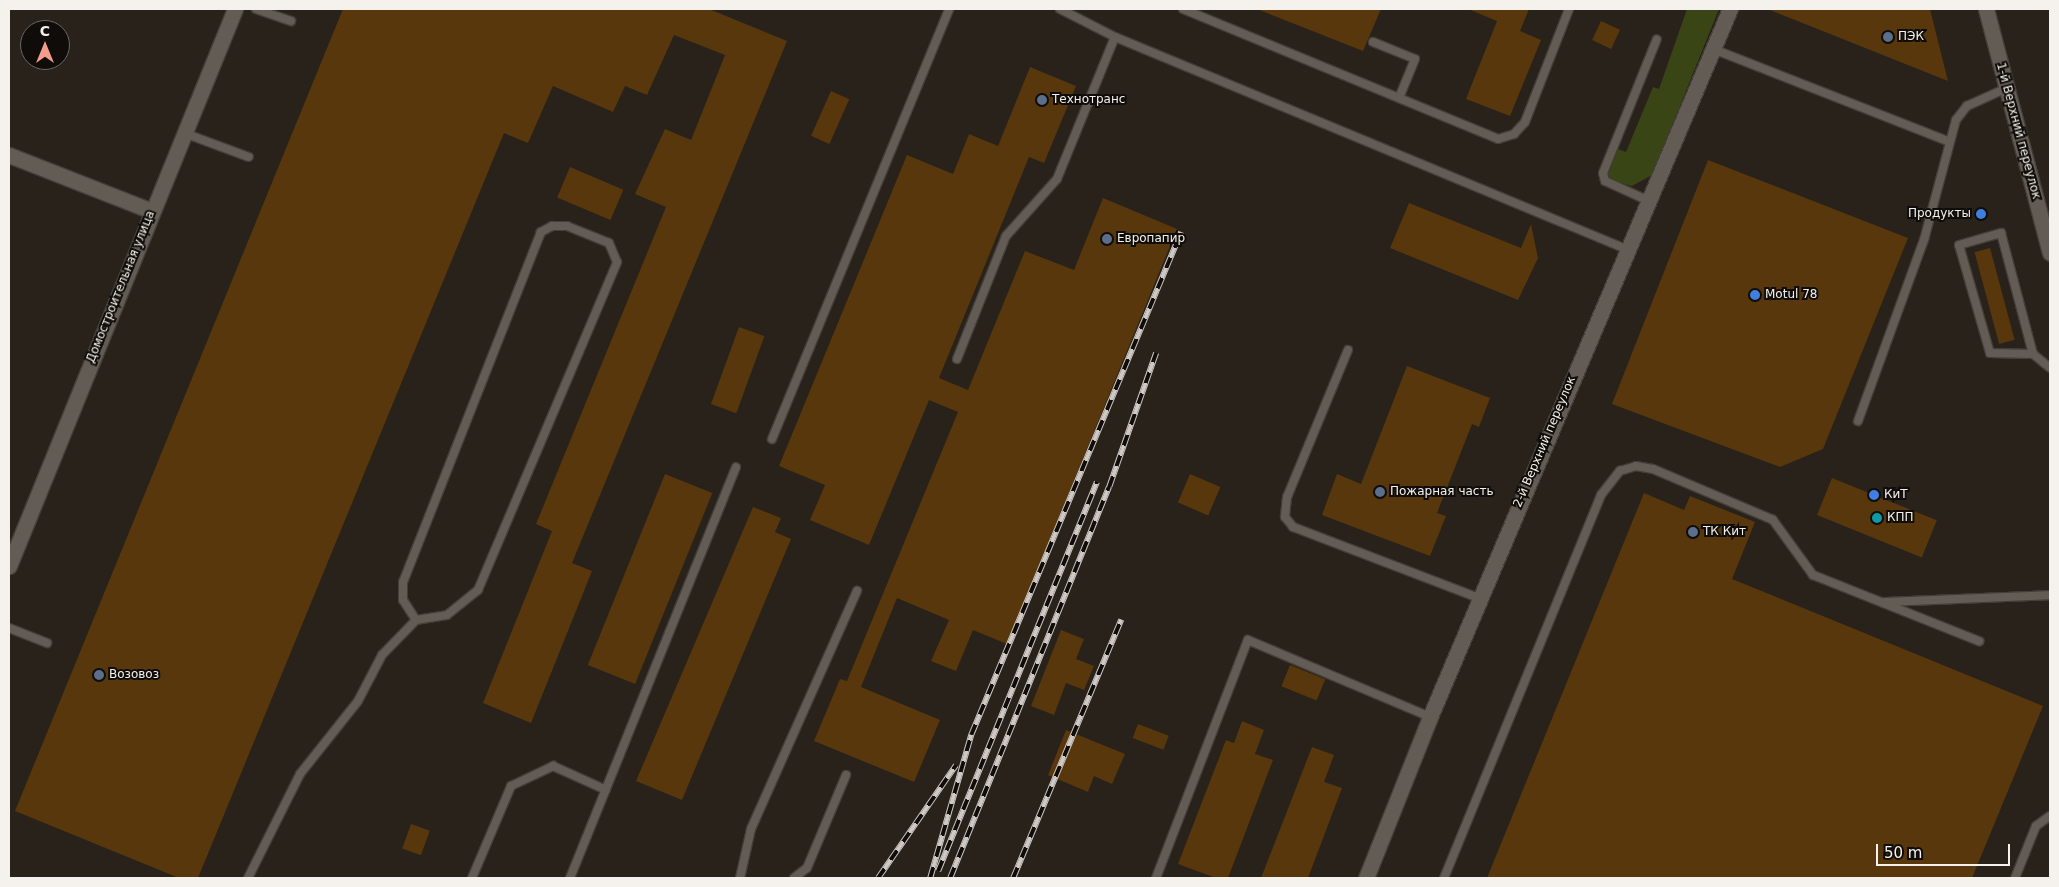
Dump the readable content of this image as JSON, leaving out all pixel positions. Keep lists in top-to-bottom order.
{
  "streets": {
    "street": ["1-й Верхний переулок", "Домостроительная улица", "2-й Верхний переулок"]
  },
  "places": [
    "ПЭК",
    "Технотранс",
    "Продукты",
    "Европапир",
    "Motul 78",
    "Пожарная часть",
    "КиТ",
    "КПП",
    "ТК Кит",
    "Возовоз"
  ],
  "scale_bar": "50 m",
  "north": "top"
}
